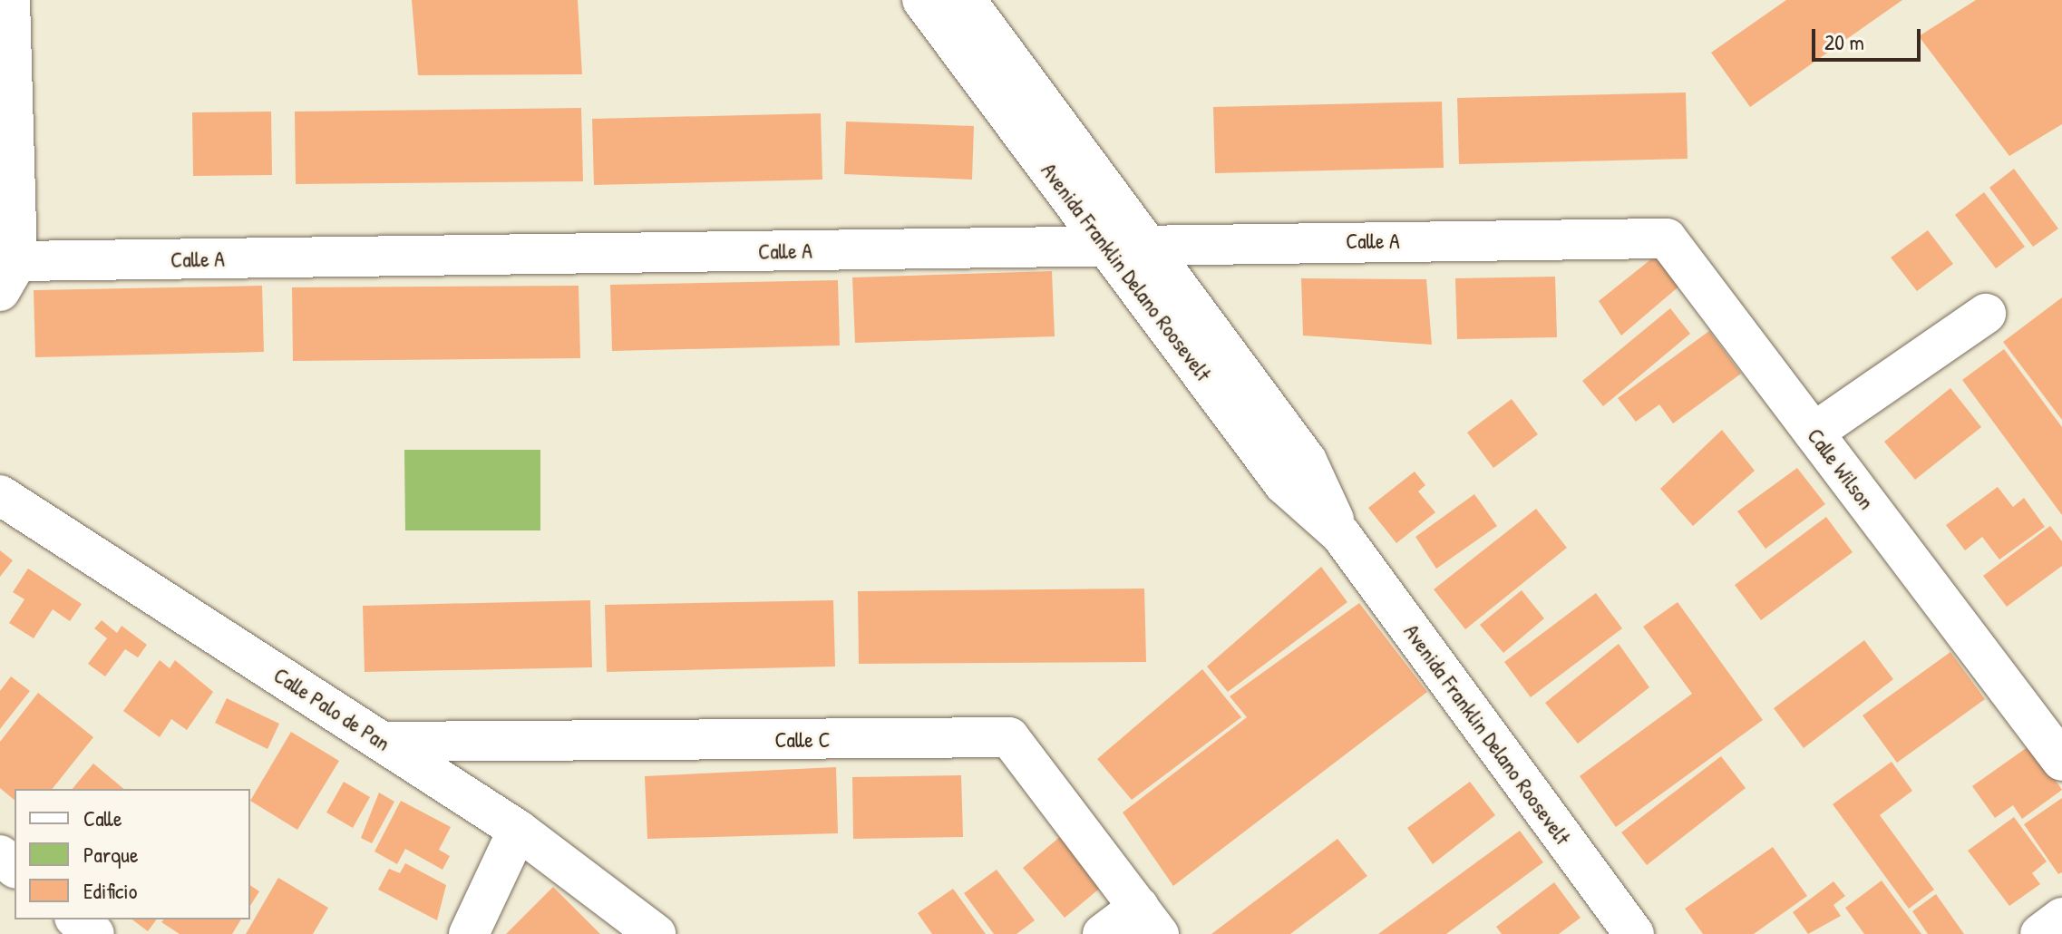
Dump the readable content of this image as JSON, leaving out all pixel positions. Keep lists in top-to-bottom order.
{
  "streets": {
    "street": [
      "Calle A",
      "Avenida Franklin Delano Roosevelt",
      "Calle Wilson",
      "Calle Palo de Pan",
      "Calle C"
    ]
  },
  "crossings": [
    ["Calle A", "Avenida Franklin Delano Roosevelt"],
    ["Calle A", "Calle Wilson"],
    ["Calle Palo de Pan", "Calle C"]
  ],
  "legend": ["Calle", "Parque", "Edificio"],
  "scale_bar": "20 m"
}
